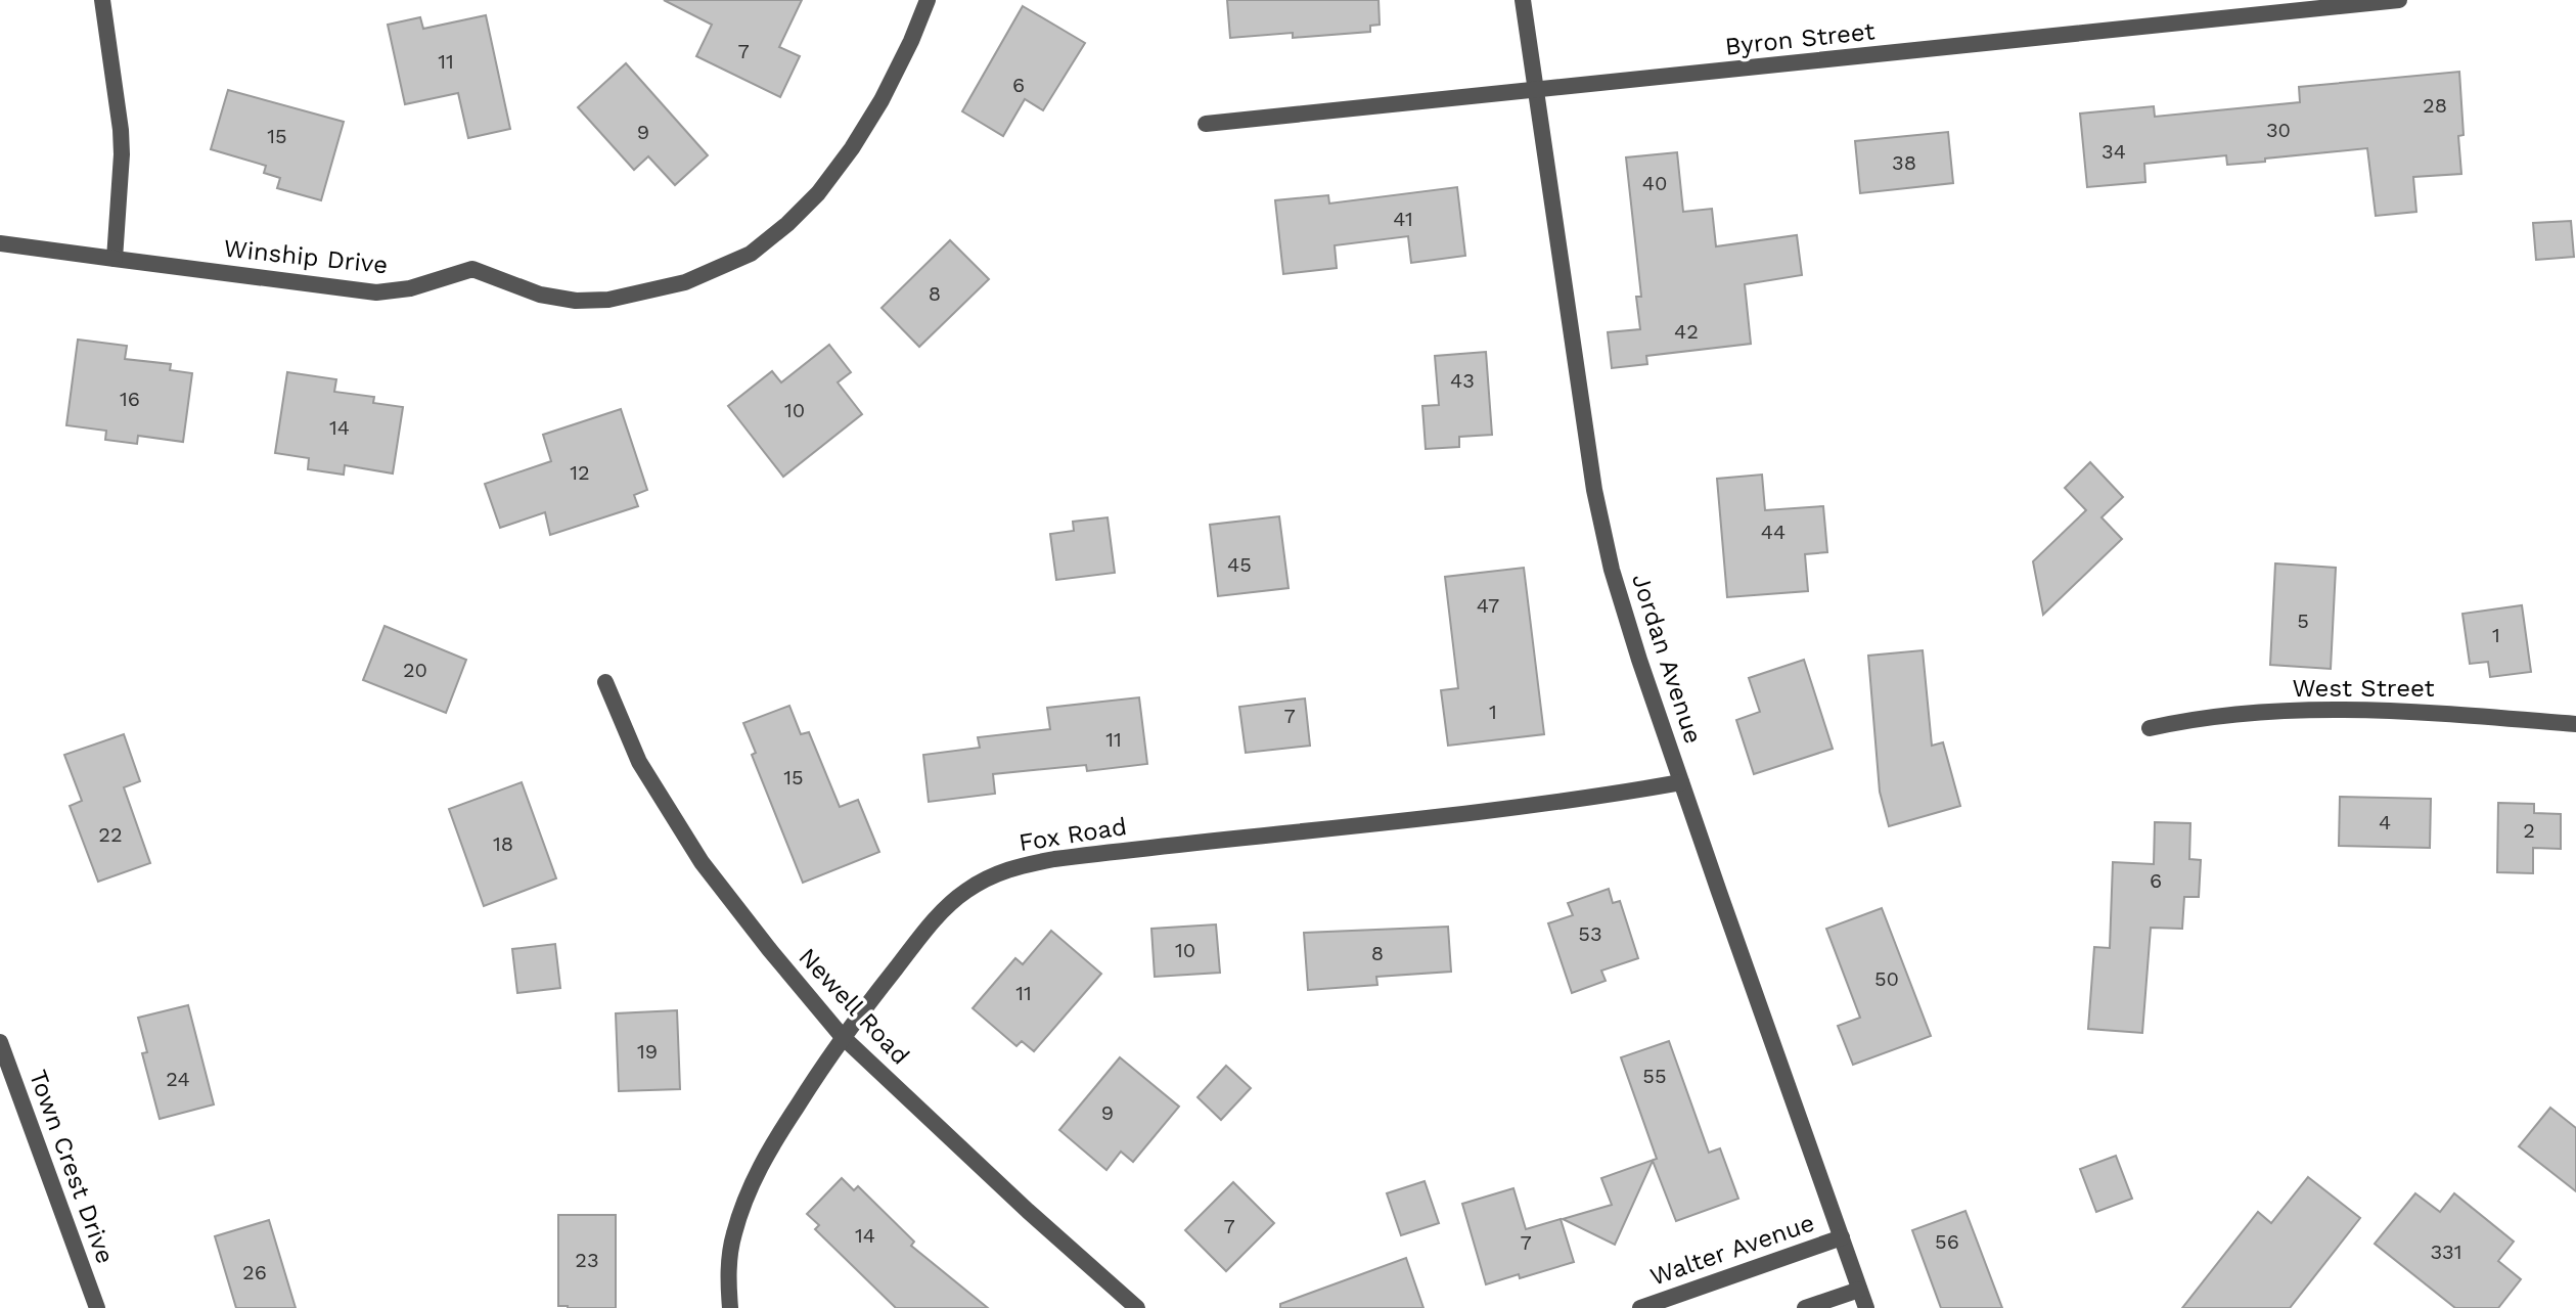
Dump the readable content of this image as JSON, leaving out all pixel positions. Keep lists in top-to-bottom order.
{
  "streets": {
    "street": [
      "Byron Street",
      "Winship Drive",
      "Jordan Avenue",
      "West Street",
      "Fox Road",
      "Newell Road",
      "Town Crest Drive",
      "Walter Avenue"
    ]
  },
  "crossings": [
    ["Byron Street", "Jordan Avenue"],
    ["Jordan Avenue", "Fox Road"],
    ["Jordan Avenue", "Walter Avenue"],
    ["Fox Road", "Newell Road"]
  ],
  "house_numbers": [
    "7",
    "11",
    "6",
    "28",
    "30",
    "9",
    "15",
    "34",
    "38",
    "40",
    "41",
    "8",
    "42",
    "43",
    "16",
    "10",
    "14",
    "12",
    "44",
    "45",
    "47",
    "5",
    "1",
    "20",
    "1",
    "7",
    "11",
    "15",
    "4",
    "2",
    "22",
    "18",
    "6",
    "53",
    "10",
    "8",
    "50",
    "11",
    "19",
    "55",
    "24",
    "9",
    "7",
    "14",
    "56",
    "7",
    "331",
    "23",
    "26"
  ]
}
